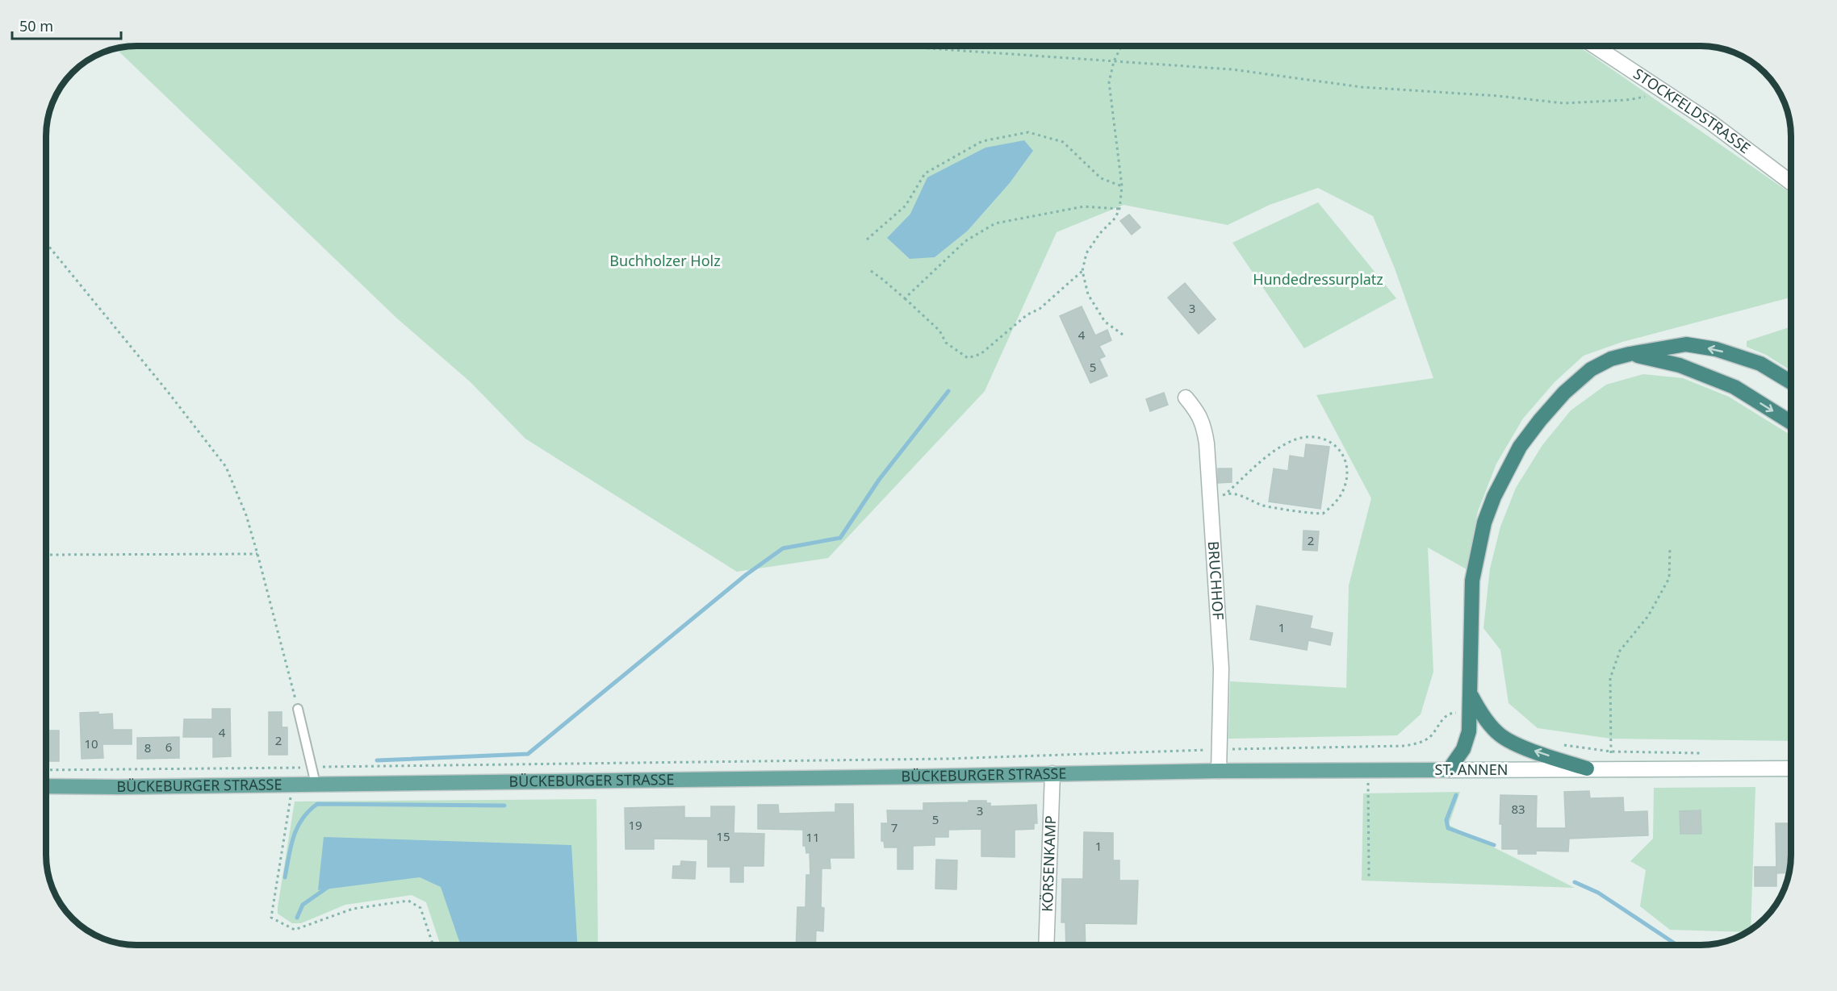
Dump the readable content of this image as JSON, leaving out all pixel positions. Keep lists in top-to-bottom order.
{
  "streets": {
    "main road": ["ST. ANNEN", "BÜCKEBURGER STRASSE"],
    "street": ["STOCKFELDSTRASSE", "BRUCHHOF", "KÖRSENKAMP"]
  },
  "crossings": [
    ["BRUCHHOF", "ST. ANNEN"],
    ["ST. ANNEN", "BÜCKEBURGER STRASSE"],
    ["BÜCKEBURGER STRASSE", "KÖRSENKAMP"]
  ],
  "parks": ["Buchholzer Holz", "Hundedressurplatz"],
  "house_numbers": [
    "3",
    "4",
    "5",
    "2",
    "1",
    "4",
    "2",
    "10",
    "6",
    "8",
    "83",
    "3",
    "5",
    "19",
    "7",
    "15",
    "11",
    "1"
  ],
  "scale_bar": "50 m"
}
